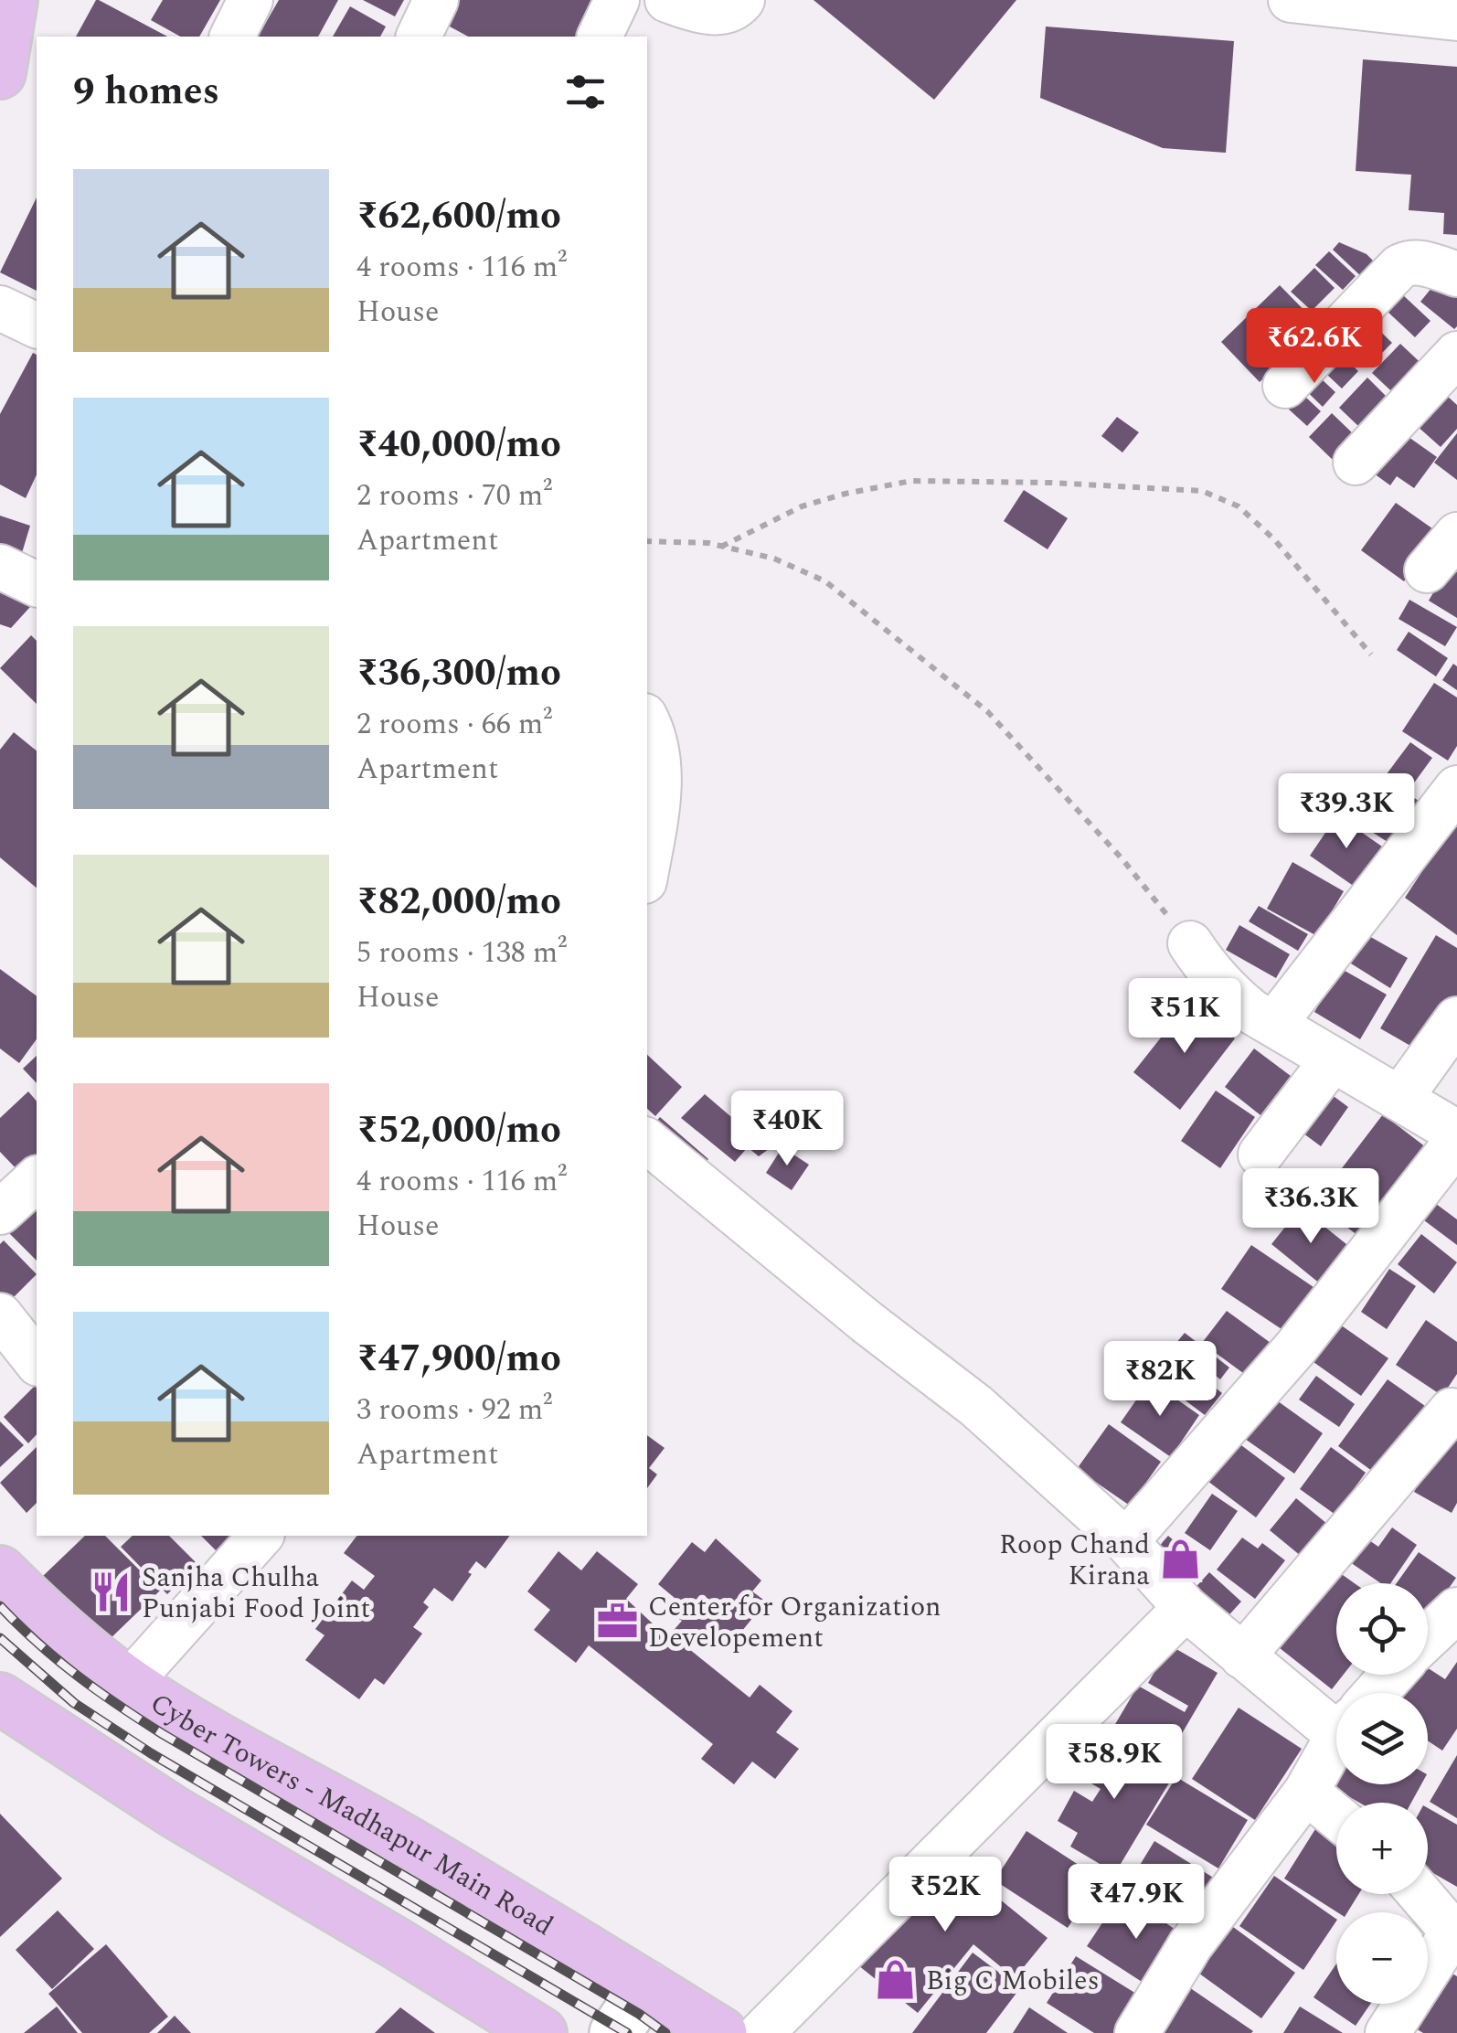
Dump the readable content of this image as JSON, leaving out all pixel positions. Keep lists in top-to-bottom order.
{
  "streets": {
    "main road": ["Cyber Towers - Madhapur Main Road"]
  },
  "places": {
    "shop": ["Roop Chand Kirana", "Big C Mobiles"],
    "restaurant": ["Sanjha Chulha Punjabi Food Joint"],
    "office": ["Center for Organization Developement"]
  },
  "page": {
    "heading": "9 homes",
    "list": [
      {
        "name": "₹62,600/mo",
        "note": "4 rooms · 116 m² · House"
      },
      {
        "name": "₹40,000/mo",
        "note": "2 rooms · 70 m² · Apartment"
      },
      {
        "name": "₹36,300/mo",
        "note": "2 rooms · 66 m² · Apartment"
      },
      {
        "name": "₹82,000/mo",
        "note": "5 rooms · 138 m² · House"
      },
      {
        "name": "₹52,000/mo",
        "note": "4 rooms · 116 m² · House"
      },
      {
        "name": "₹47,900/mo",
        "note": "3 rooms · 92 m² · Apartment"
      }
    ],
    "price": [
      "₹62.6K",
      "₹39.3K",
      "₹51K",
      "₹40K",
      "₹36.3K",
      "₹82K",
      "₹58.9K",
      "₹52K",
      "₹47.9K"
    ],
    "map_buttons": ["+", "−"]
  }
}
